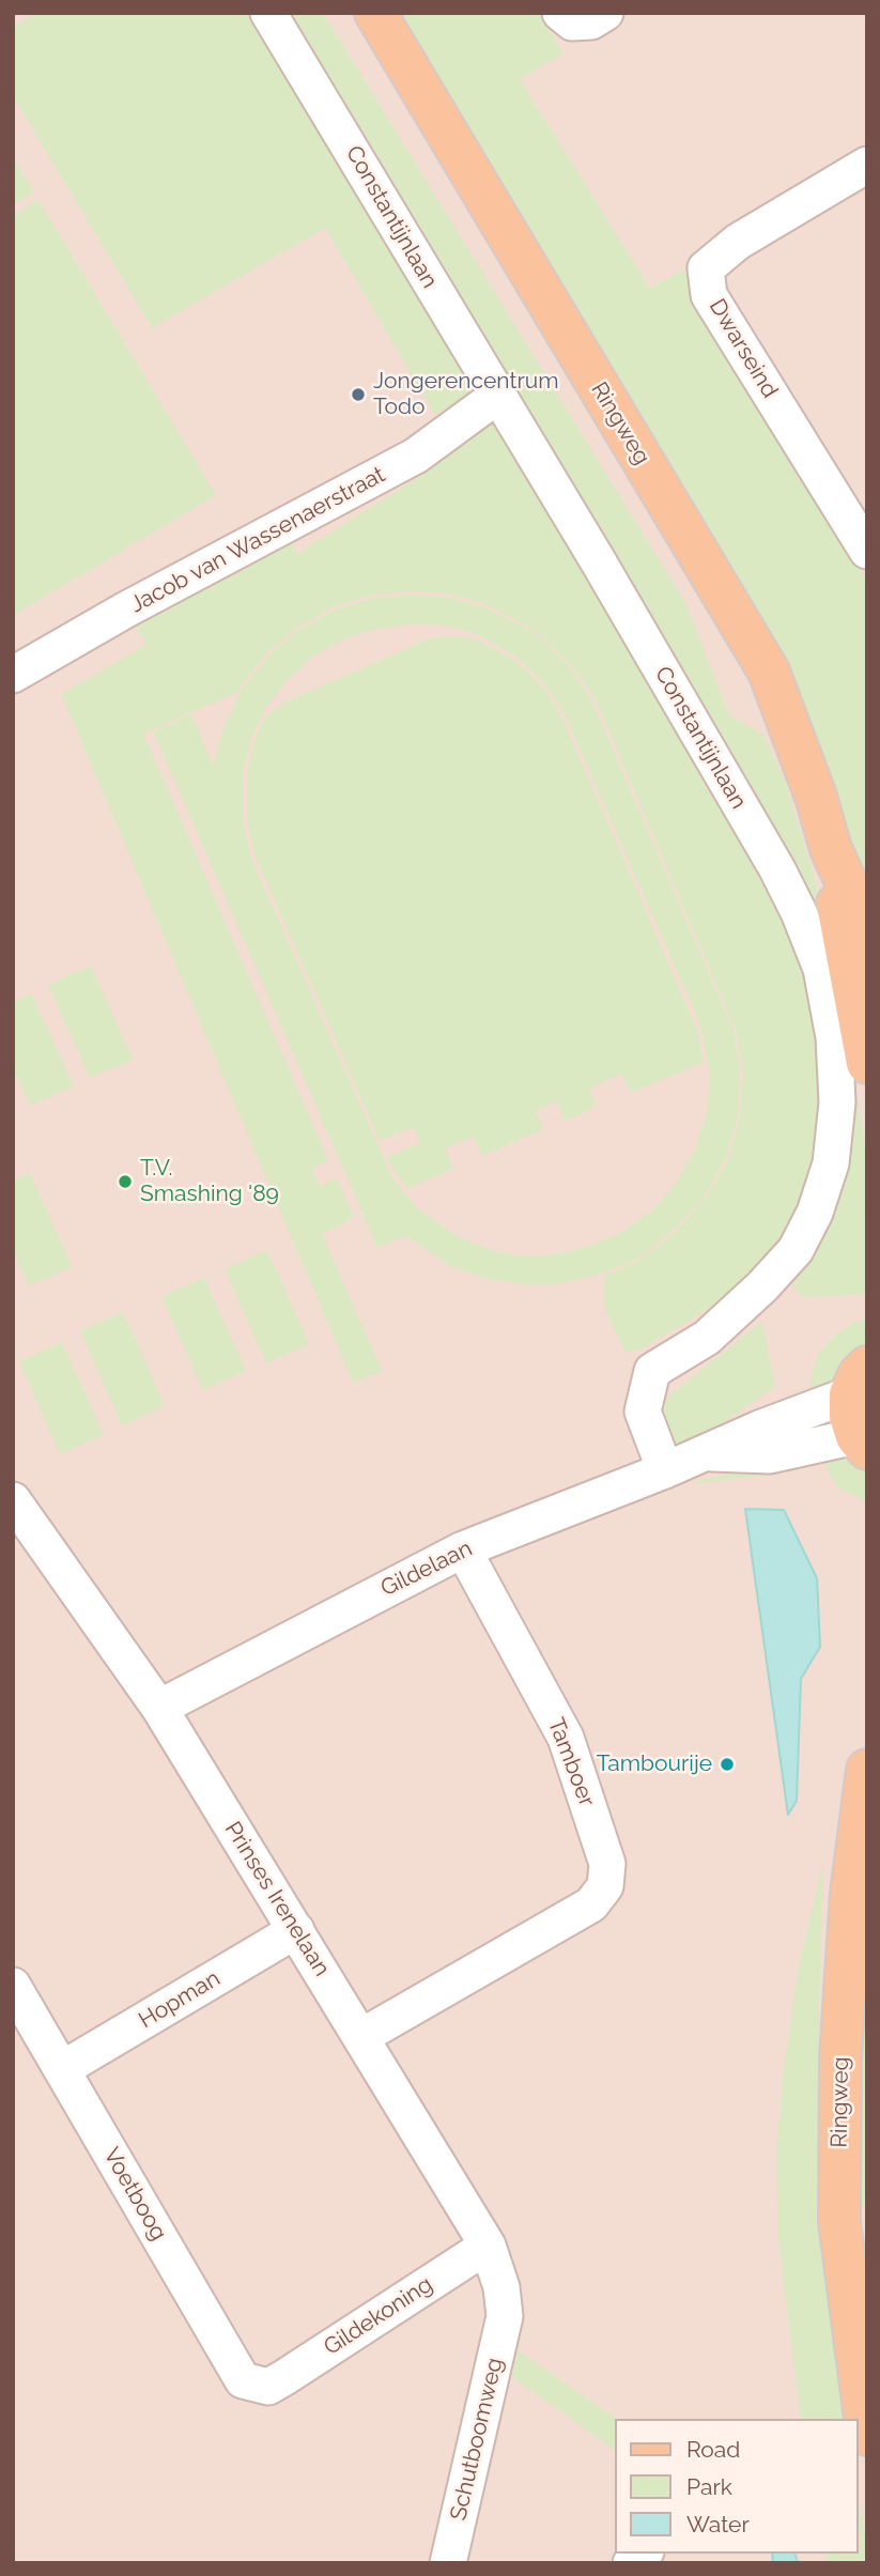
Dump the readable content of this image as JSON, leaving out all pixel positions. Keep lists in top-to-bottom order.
{
  "streets": {
    "main road": ["Ringweg"],
    "street": [
      "Constantijnlaan",
      "Dwarseind",
      "Jacob van Wassenaerstraat",
      "Gildelaan",
      "Tamboer",
      "Prinses Irenelaan",
      "Hopman",
      "Voetboog",
      "Gildekoning",
      "Schutboomweg"
    ]
  },
  "crossings": [
    ["Constantijnlaan", "Jacob van Wassenaerstraat"],
    ["Constantijnlaan", "Gildelaan"],
    ["Gildelaan", "Tamboer"],
    ["Gildelaan", "Prinses Irenelaan"],
    ["Tamboer", "Prinses Irenelaan"],
    ["Prinses Irenelaan", "Hopman"],
    ["Prinses Irenelaan", "Gildekoning"],
    ["Prinses Irenelaan", "Schutboomweg"],
    ["Hopman", "Voetboog"],
    ["Voetboog", "Gildekoning"]
  ],
  "places": ["Jongerencentrum Todo", "T.V. Smashing '89", "Tambourije"],
  "legend": ["Road", "Park", "Water"]
}
